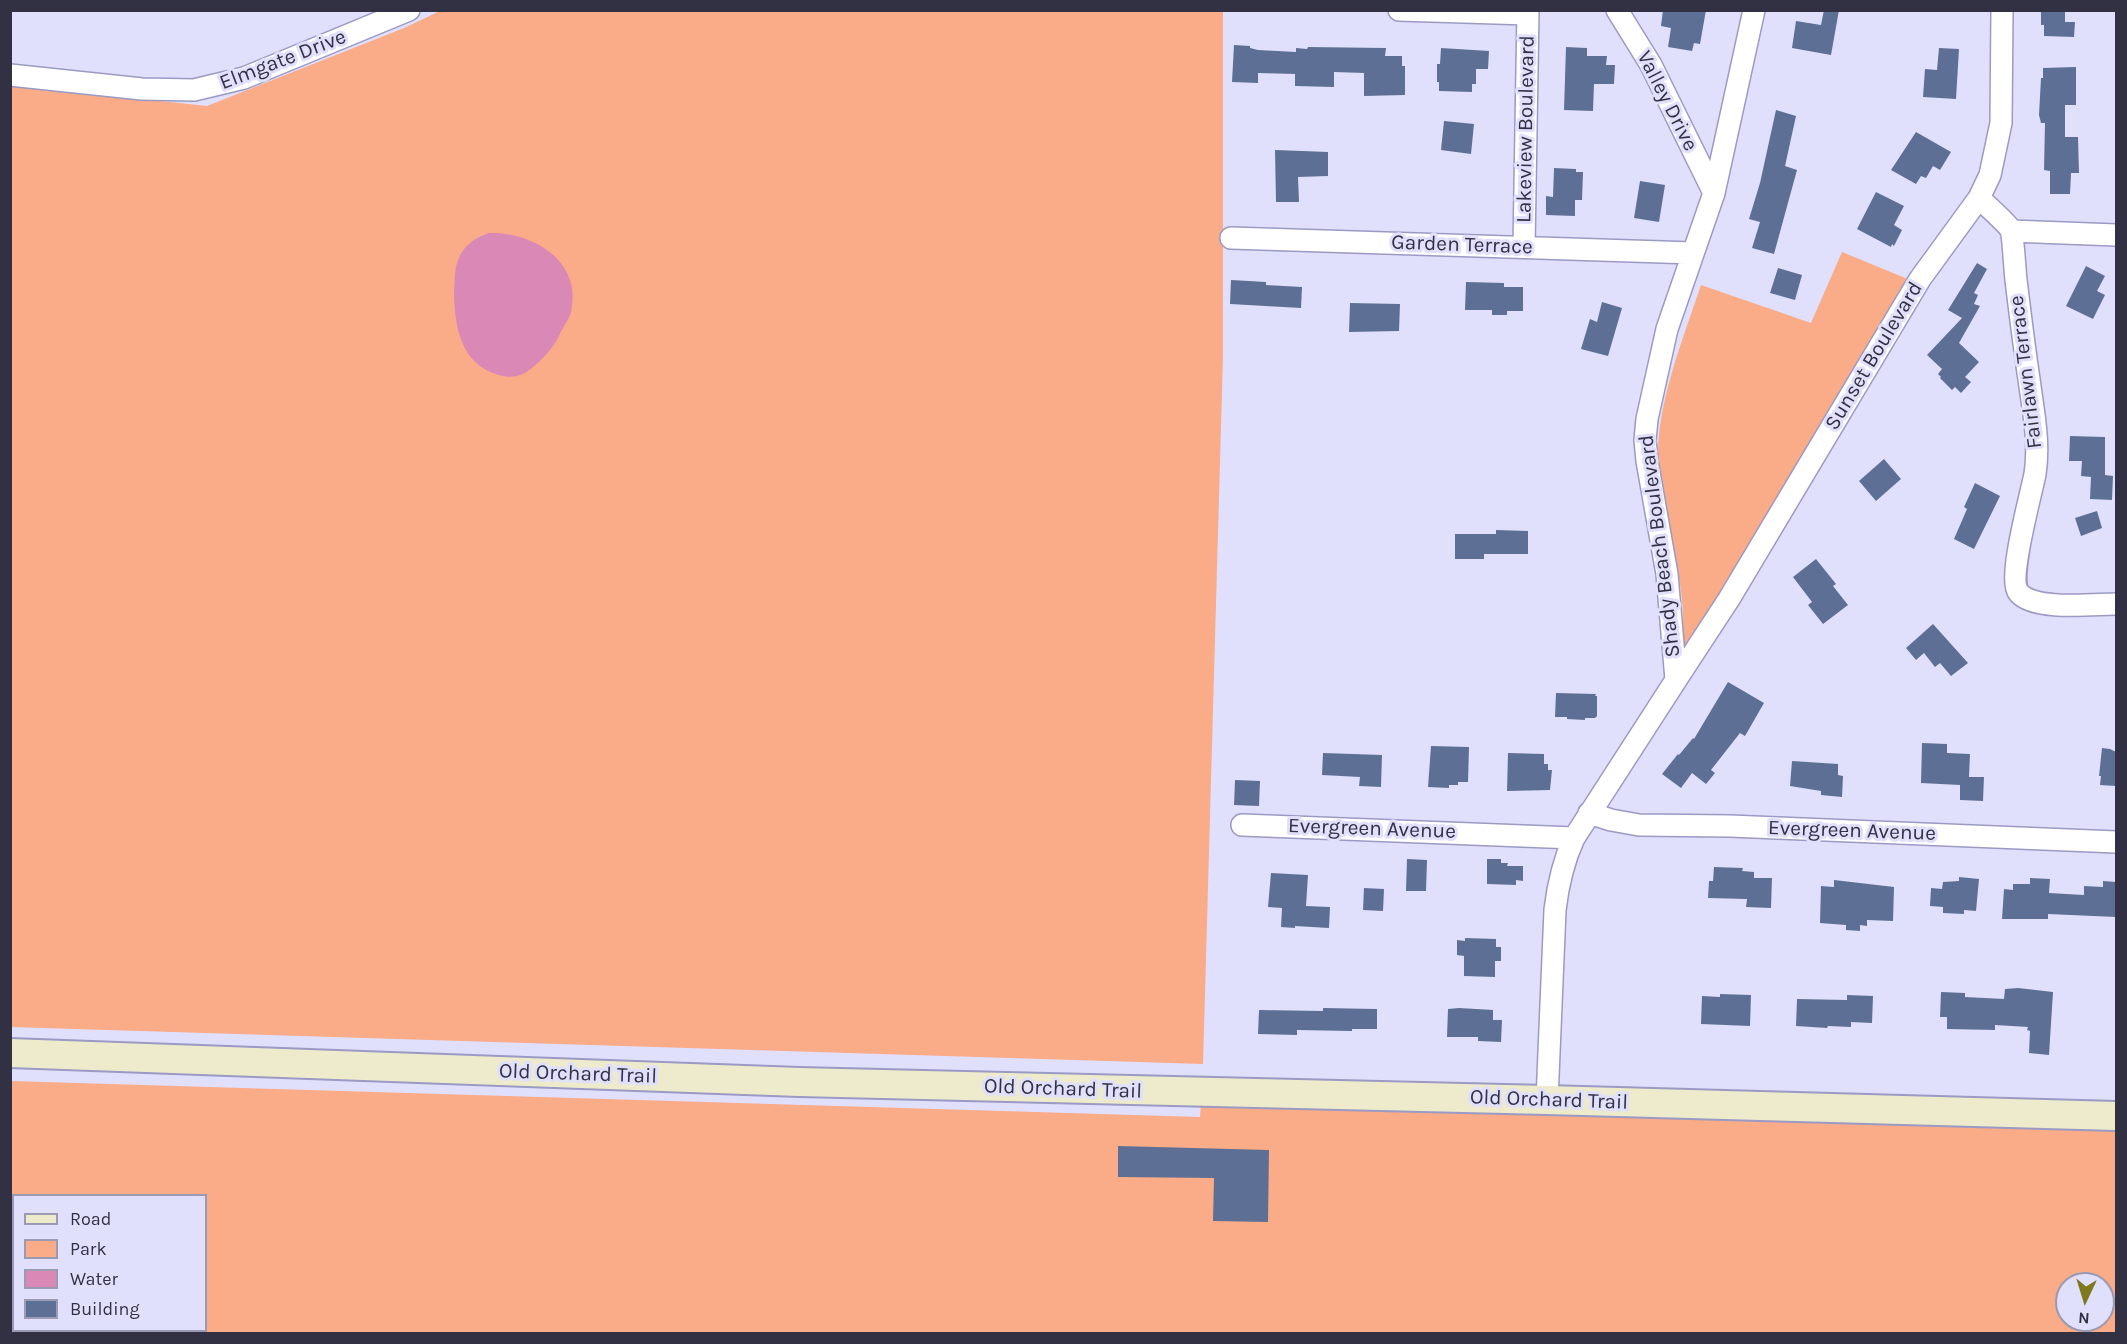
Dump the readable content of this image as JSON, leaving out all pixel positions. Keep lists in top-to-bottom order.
{
  "streets": {
    "street": [
      "Elmgate Drive",
      "Valley Drive",
      "Lakeview Boulevard",
      "Garden Terrace",
      "Sunset Boulevard",
      "Fairlawn Terrace",
      "Shady Beach Boulevard",
      "Evergreen Avenue",
      "Old Orchard Trail"
    ]
  },
  "crossings": [
    ["Valley Drive", "Shady Beach Boulevard"],
    ["Lakeview Boulevard", "Garden Terrace"],
    ["Garden Terrace", "Shady Beach Boulevard"],
    ["Sunset Boulevard", "Shady Beach Boulevard"],
    ["Shady Beach Boulevard", "Evergreen Avenue"],
    ["Shady Beach Boulevard", "Old Orchard Trail"]
  ],
  "legend": [
    "Road",
    "Park",
    "Water",
    "Building"
  ],
  "north": "bottom"
}
